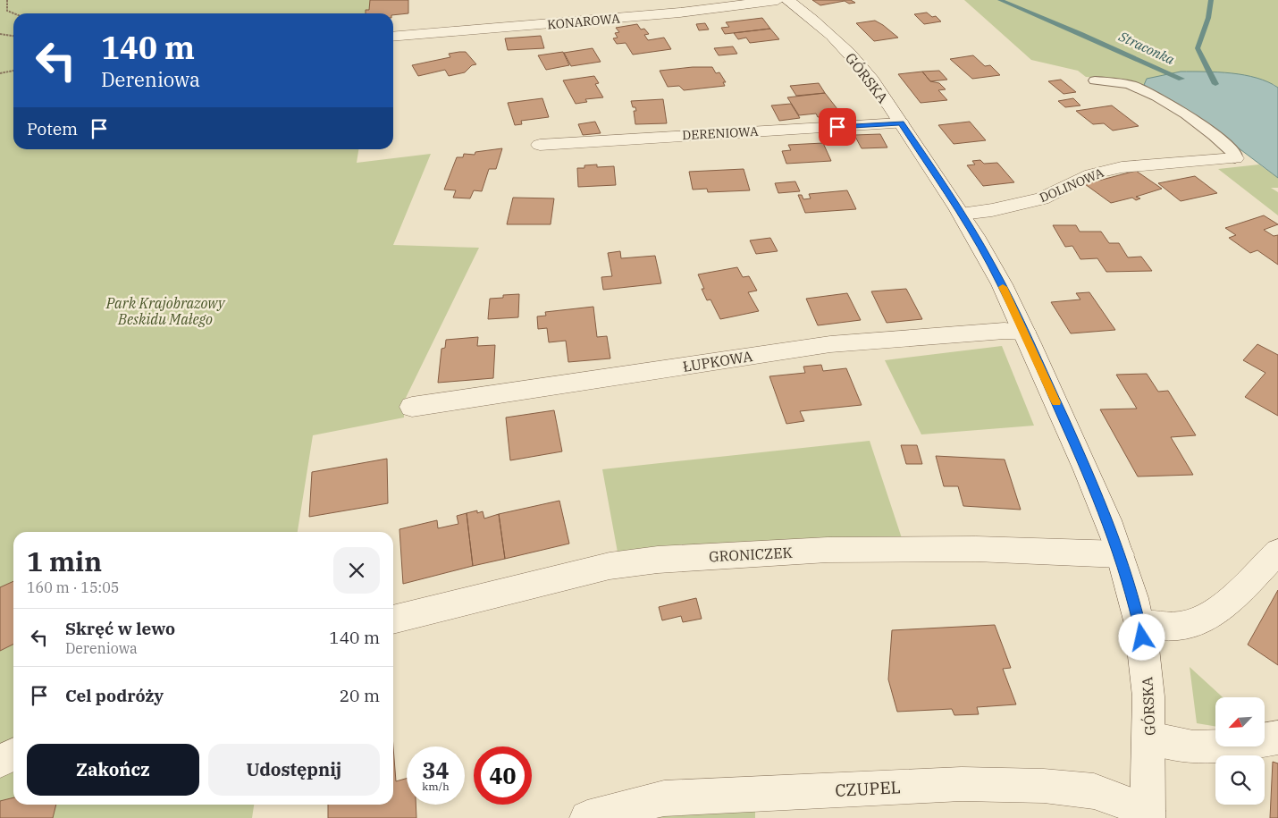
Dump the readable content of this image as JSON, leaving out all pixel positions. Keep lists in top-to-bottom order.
{
  "streets": {
    "street": [
      "KONAROWA",
      "GÓRSKA",
      "DERENIOWA",
      "DOLINOWA",
      "ŁUPKOWA",
      "GRONICZEK",
      "CZUPEL"
    ]
  },
  "crossings": [
    ["GÓRSKA", "DERENIOWA"],
    ["GÓRSKA", "DOLINOWA"],
    ["GÓRSKA", "ŁUPKOWA"],
    ["GÓRSKA", "GRONICZEK"],
    ["GÓRSKA", "CZUPEL"]
  ],
  "water": ["Straconka"],
  "parks": ["Park Krajobrazowy Beskidu Małego"],
  "north": "bottom left",
  "page": {
    "turn": ["140 m", "Dereniowa"],
    "then": "Potem",
    "heading": ["1 min", "160 m · 15:05"],
    "list": [
      {
        "name": "Skręć w lewo",
        "note": "Dereniowa",
        "value": "140 m"
      },
      {
        "name": "Cel podróży",
        "value": "20 m"
      }
    ],
    "buttons": ["Zakończ", "Udostępnij"],
    "speed": "34 km/h",
    "limit": "40"
  }
}
